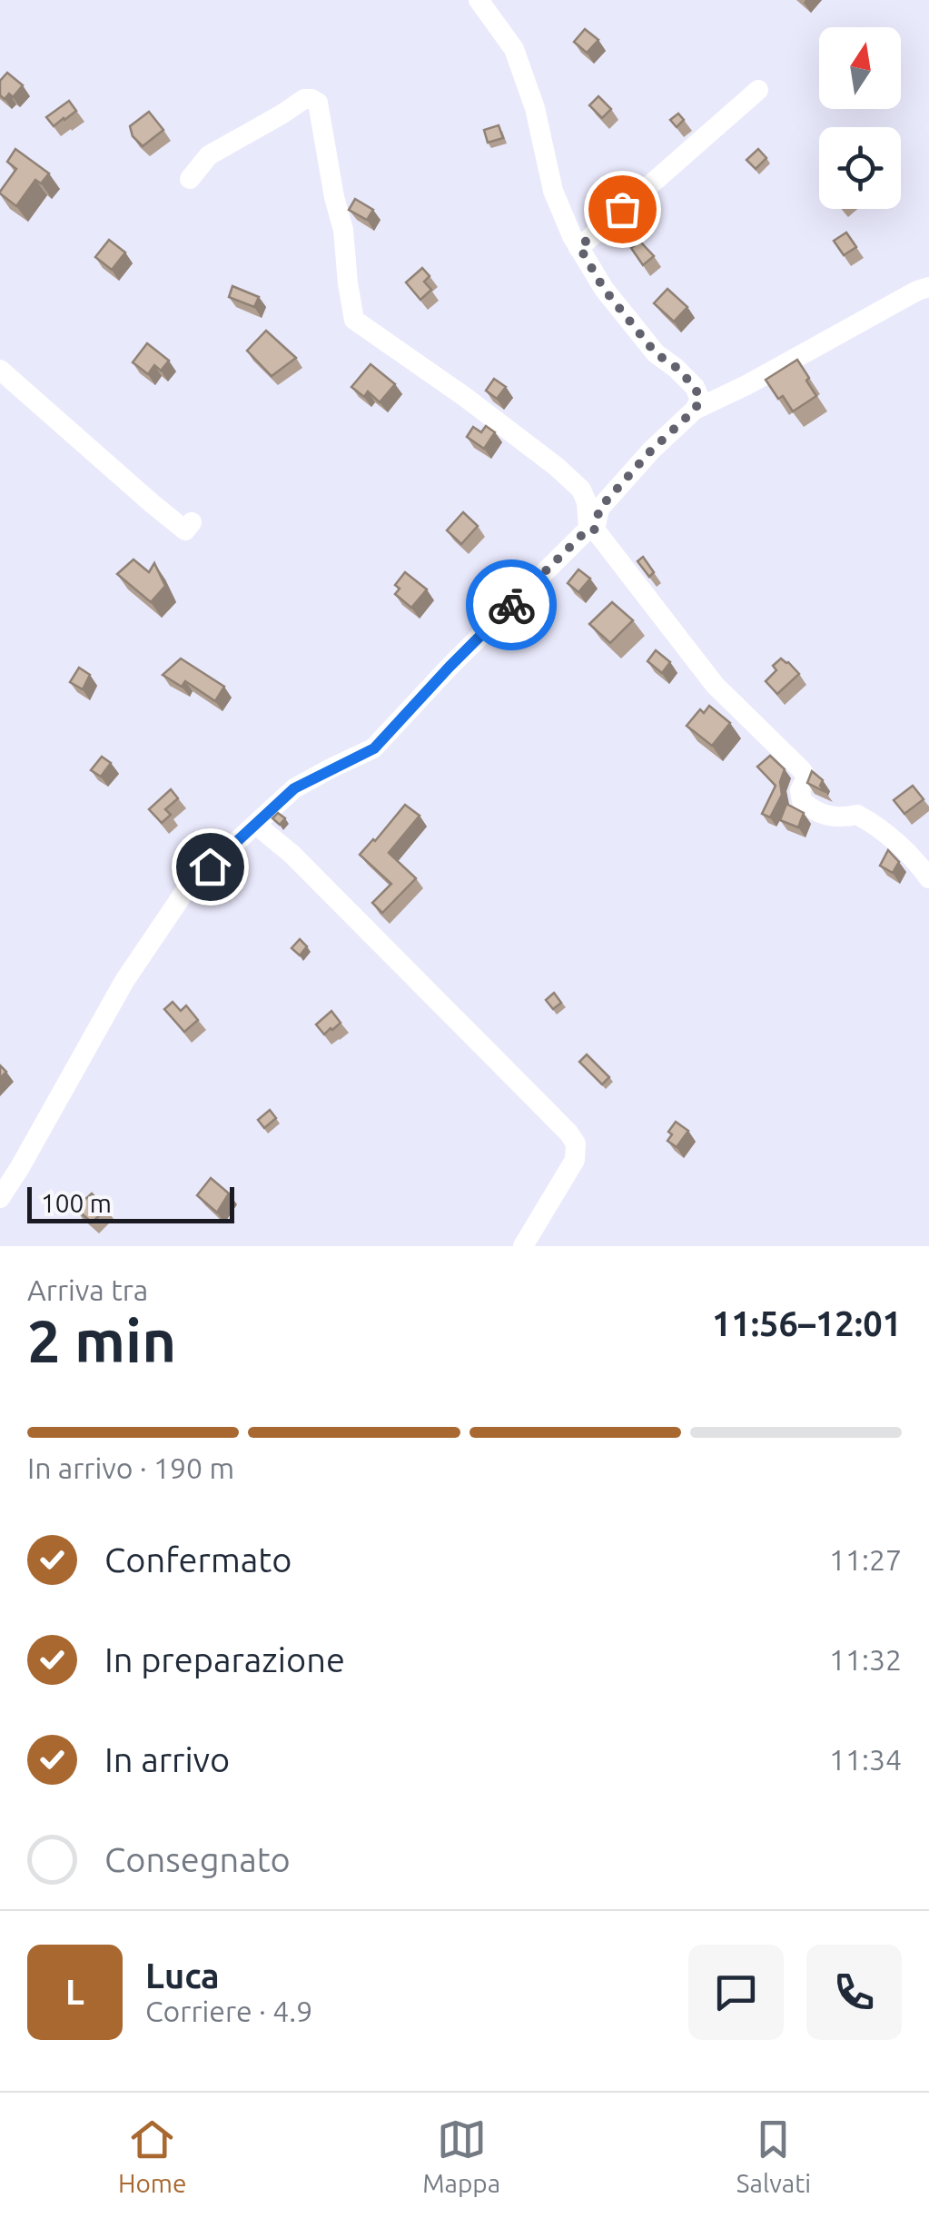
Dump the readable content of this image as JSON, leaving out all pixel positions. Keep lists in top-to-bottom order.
{
  "scale_bar": "100 m",
  "north": "top",
  "page": {
    "scale": "100 m",
    "heading": ["2 min", "Arriva tra", "11:56–12:01"],
    "panel": ["Luca", "Corriere · 4.9"],
    "bar": "In arrivo · 190 m",
    "list": [
      ["Confermato", "11:27"],
      ["In preparazione", "11:32"],
      ["In arrivo", "11:34"],
      "Consegnato"
    ],
    "round": "L",
    "tabs": ["Home", "Mappa", "Salvati"]
  }
}
